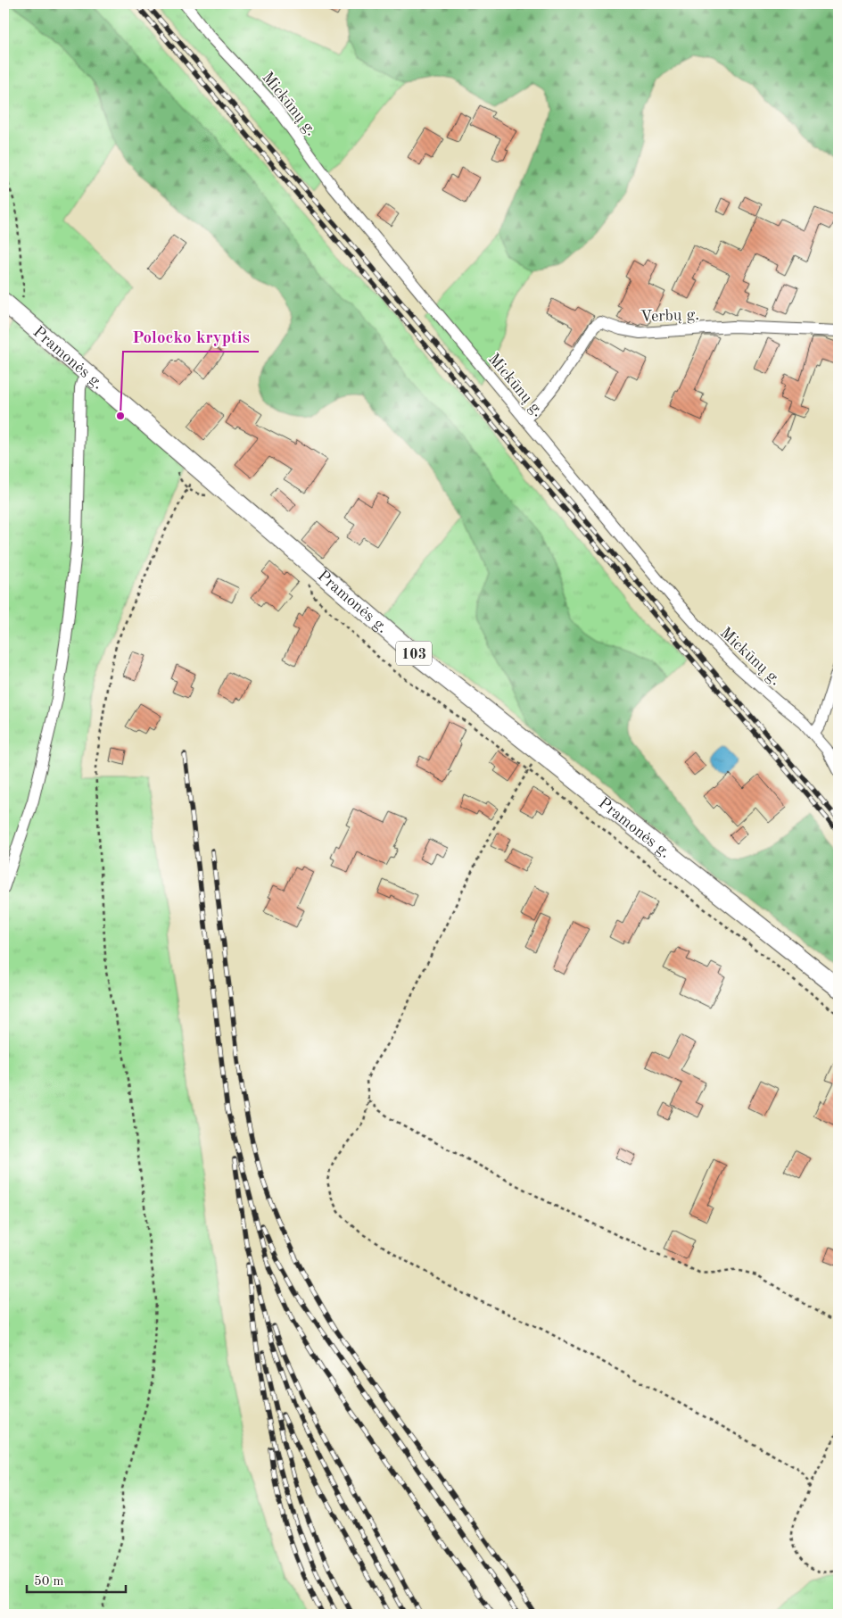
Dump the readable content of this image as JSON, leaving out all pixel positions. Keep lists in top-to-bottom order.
{
  "streets": {
    "main road": ["Pramonės g.", "103"],
    "street": ["Mickūnų g.", "Verbų g."]
  },
  "crossings": [
    ["Mickūnų g.", "Verbų g."]
  ],
  "places": ["Polocko kryptis"],
  "scale_bar": "50 m"
}
